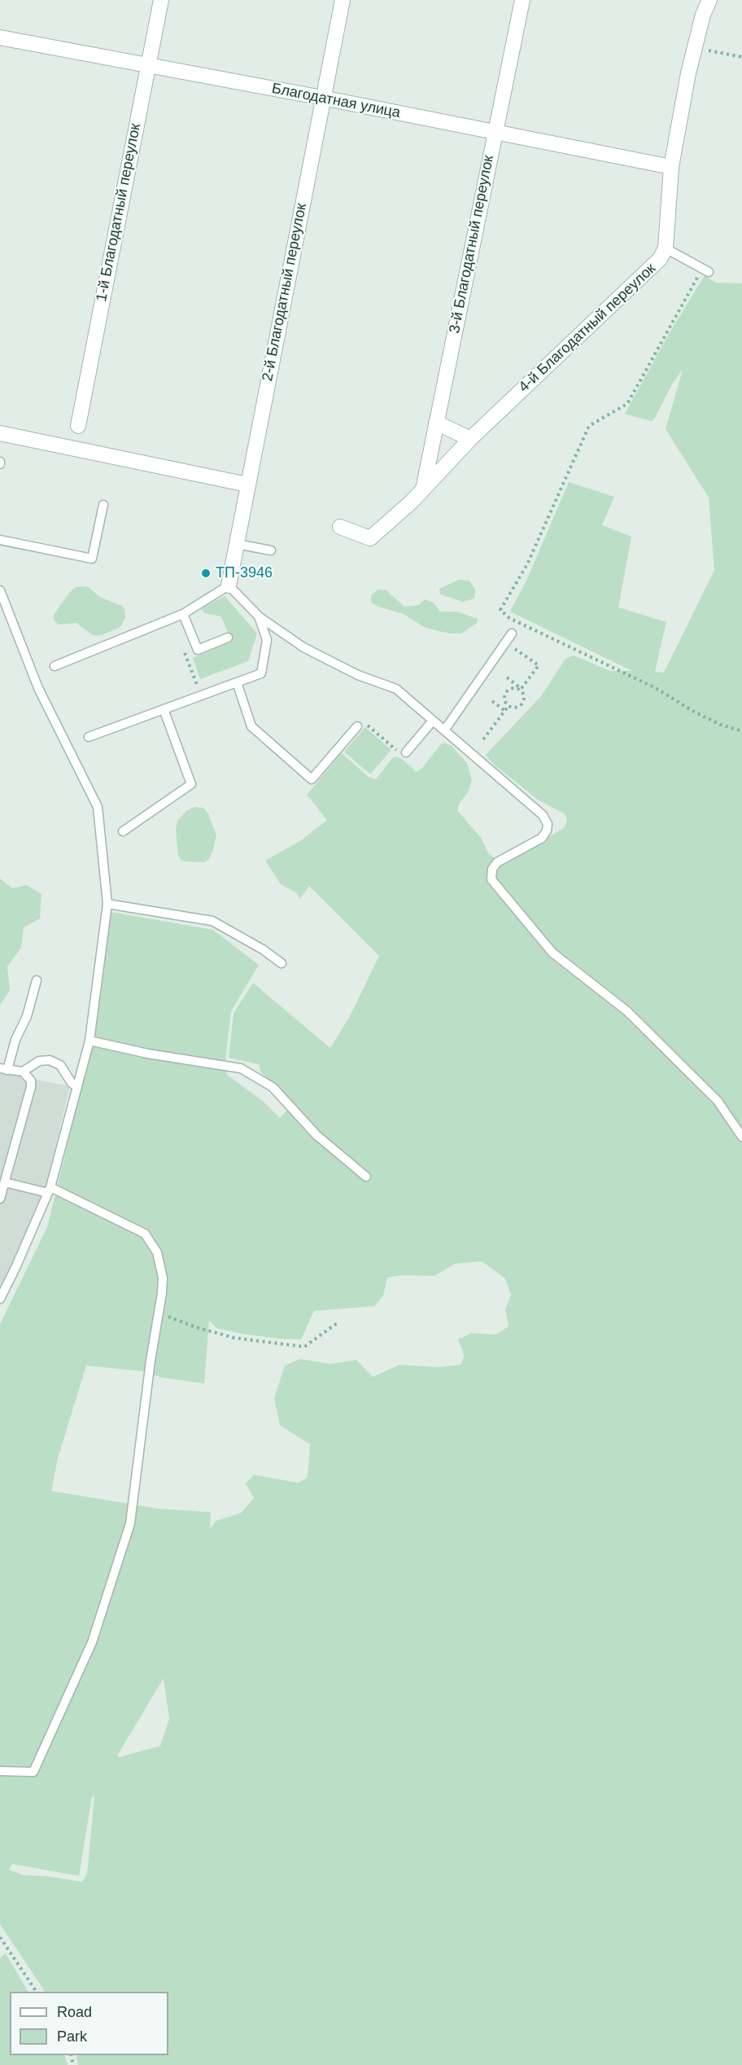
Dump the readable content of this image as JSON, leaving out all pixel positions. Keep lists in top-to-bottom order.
{
  "streets": {
    "street": [
      "Благодатная улица",
      "1-й Благодатный переулок",
      "3-й Благодатный переулок",
      "2-й Благодатный переулок",
      "4-й Благодатный переулок"
    ]
  },
  "crossings": [
    ["Благодатная улица", "1-й Благодатный переулок"],
    ["Благодатная улица", "3-й Благодатный переулок"],
    ["Благодатная улица", "2-й Благодатный переулок"],
    ["Благодатная улица", "4-й Благодатный переулок"],
    ["3-й Благодатный переулок", "4-й Благодатный переулок"]
  ],
  "places": ["ТП-3946"],
  "legend": ["Road", "Park"]
}
